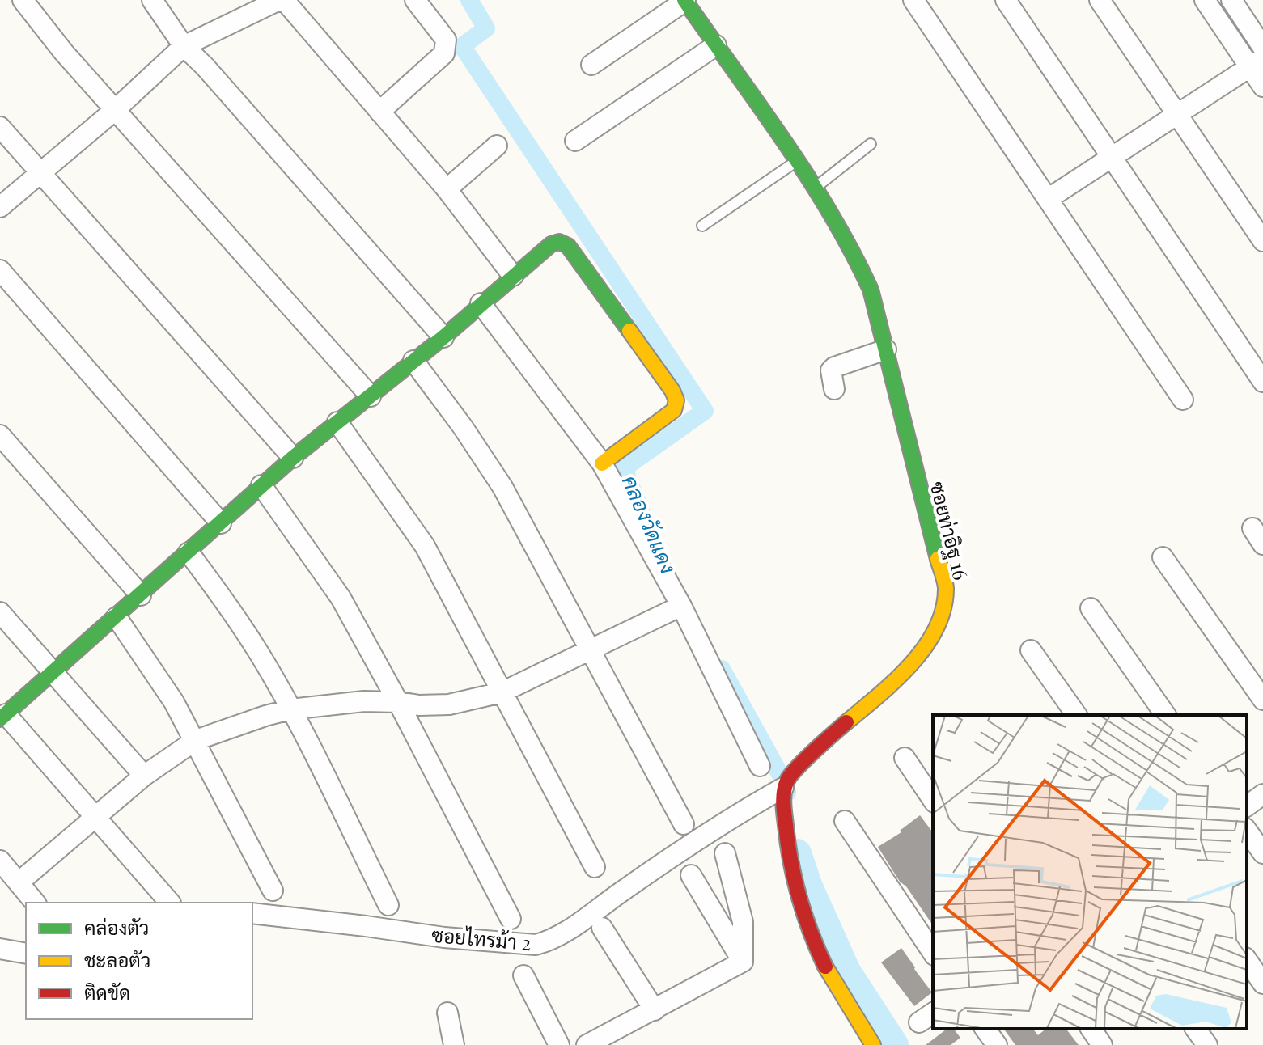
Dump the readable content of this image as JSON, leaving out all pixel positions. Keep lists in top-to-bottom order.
{
  "streets": {
    "street": ["ซอยท่าอิฐ 16", "ซอยไทรม้า 2"]
  },
  "crossings": [
    ["ซอยท่าอิฐ 16", "ซอยไทรม้า 2"]
  ],
  "water": ["คลองวัดแดง"],
  "legend": ["คล่องตัว", "ชะลอตัว", "ติดขัด"]
}
